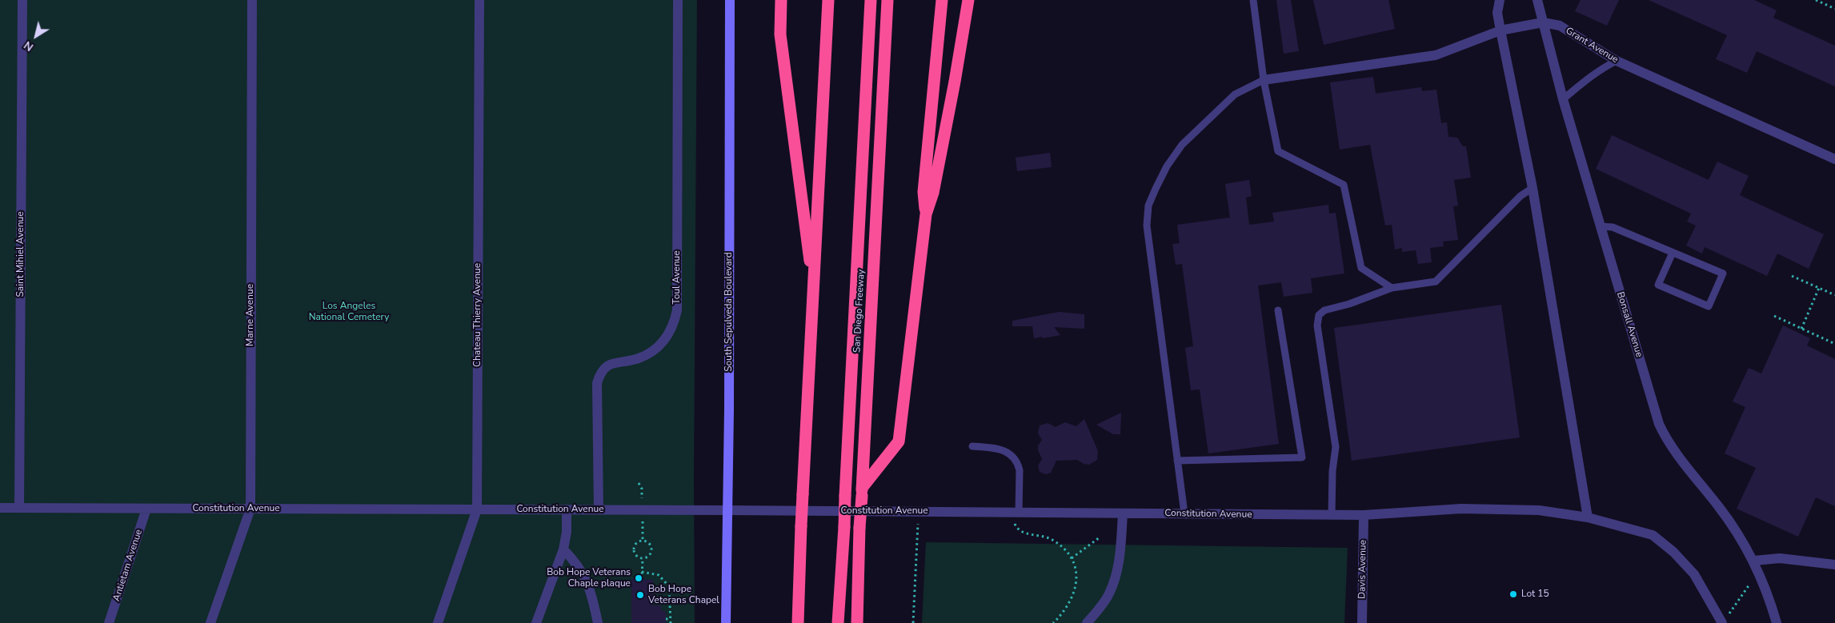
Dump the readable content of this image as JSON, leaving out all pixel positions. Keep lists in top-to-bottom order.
{
  "streets": {
    "highway": ["San Diego Freeway"],
    "main road": ["South Sepulveda Boulevard"],
    "street": [
      "Grant Avenue",
      "Saint Mihiel Avenue",
      "Toul Avenue",
      "Marne Avenue",
      "Chateau Thierry Avenue",
      "Bonsall Avenue",
      "Constitution Avenue",
      "Antietam Avenue",
      "Davis Avenue"
    ]
  },
  "crossings": [
    ["Grant Avenue", "Bonsall Avenue"],
    ["Saint Mihiel Avenue", "Constitution Avenue"],
    ["Toul Avenue", "Constitution Avenue"],
    ["South Sepulveda Boulevard", "Constitution Avenue"],
    ["Marne Avenue", "Constitution Avenue"],
    ["Chateau Thierry Avenue", "Constitution Avenue"],
    ["Constitution Avenue", "Antietam Avenue"],
    ["Constitution Avenue", "Davis Avenue"]
  ],
  "parks": ["Los Angeles National Cemetery"],
  "places": ["Bob Hope Veterans Chaple plaque", "Lot 15", "Bob Hope Veterans Chapel"],
  "north": "bottom left"
}
